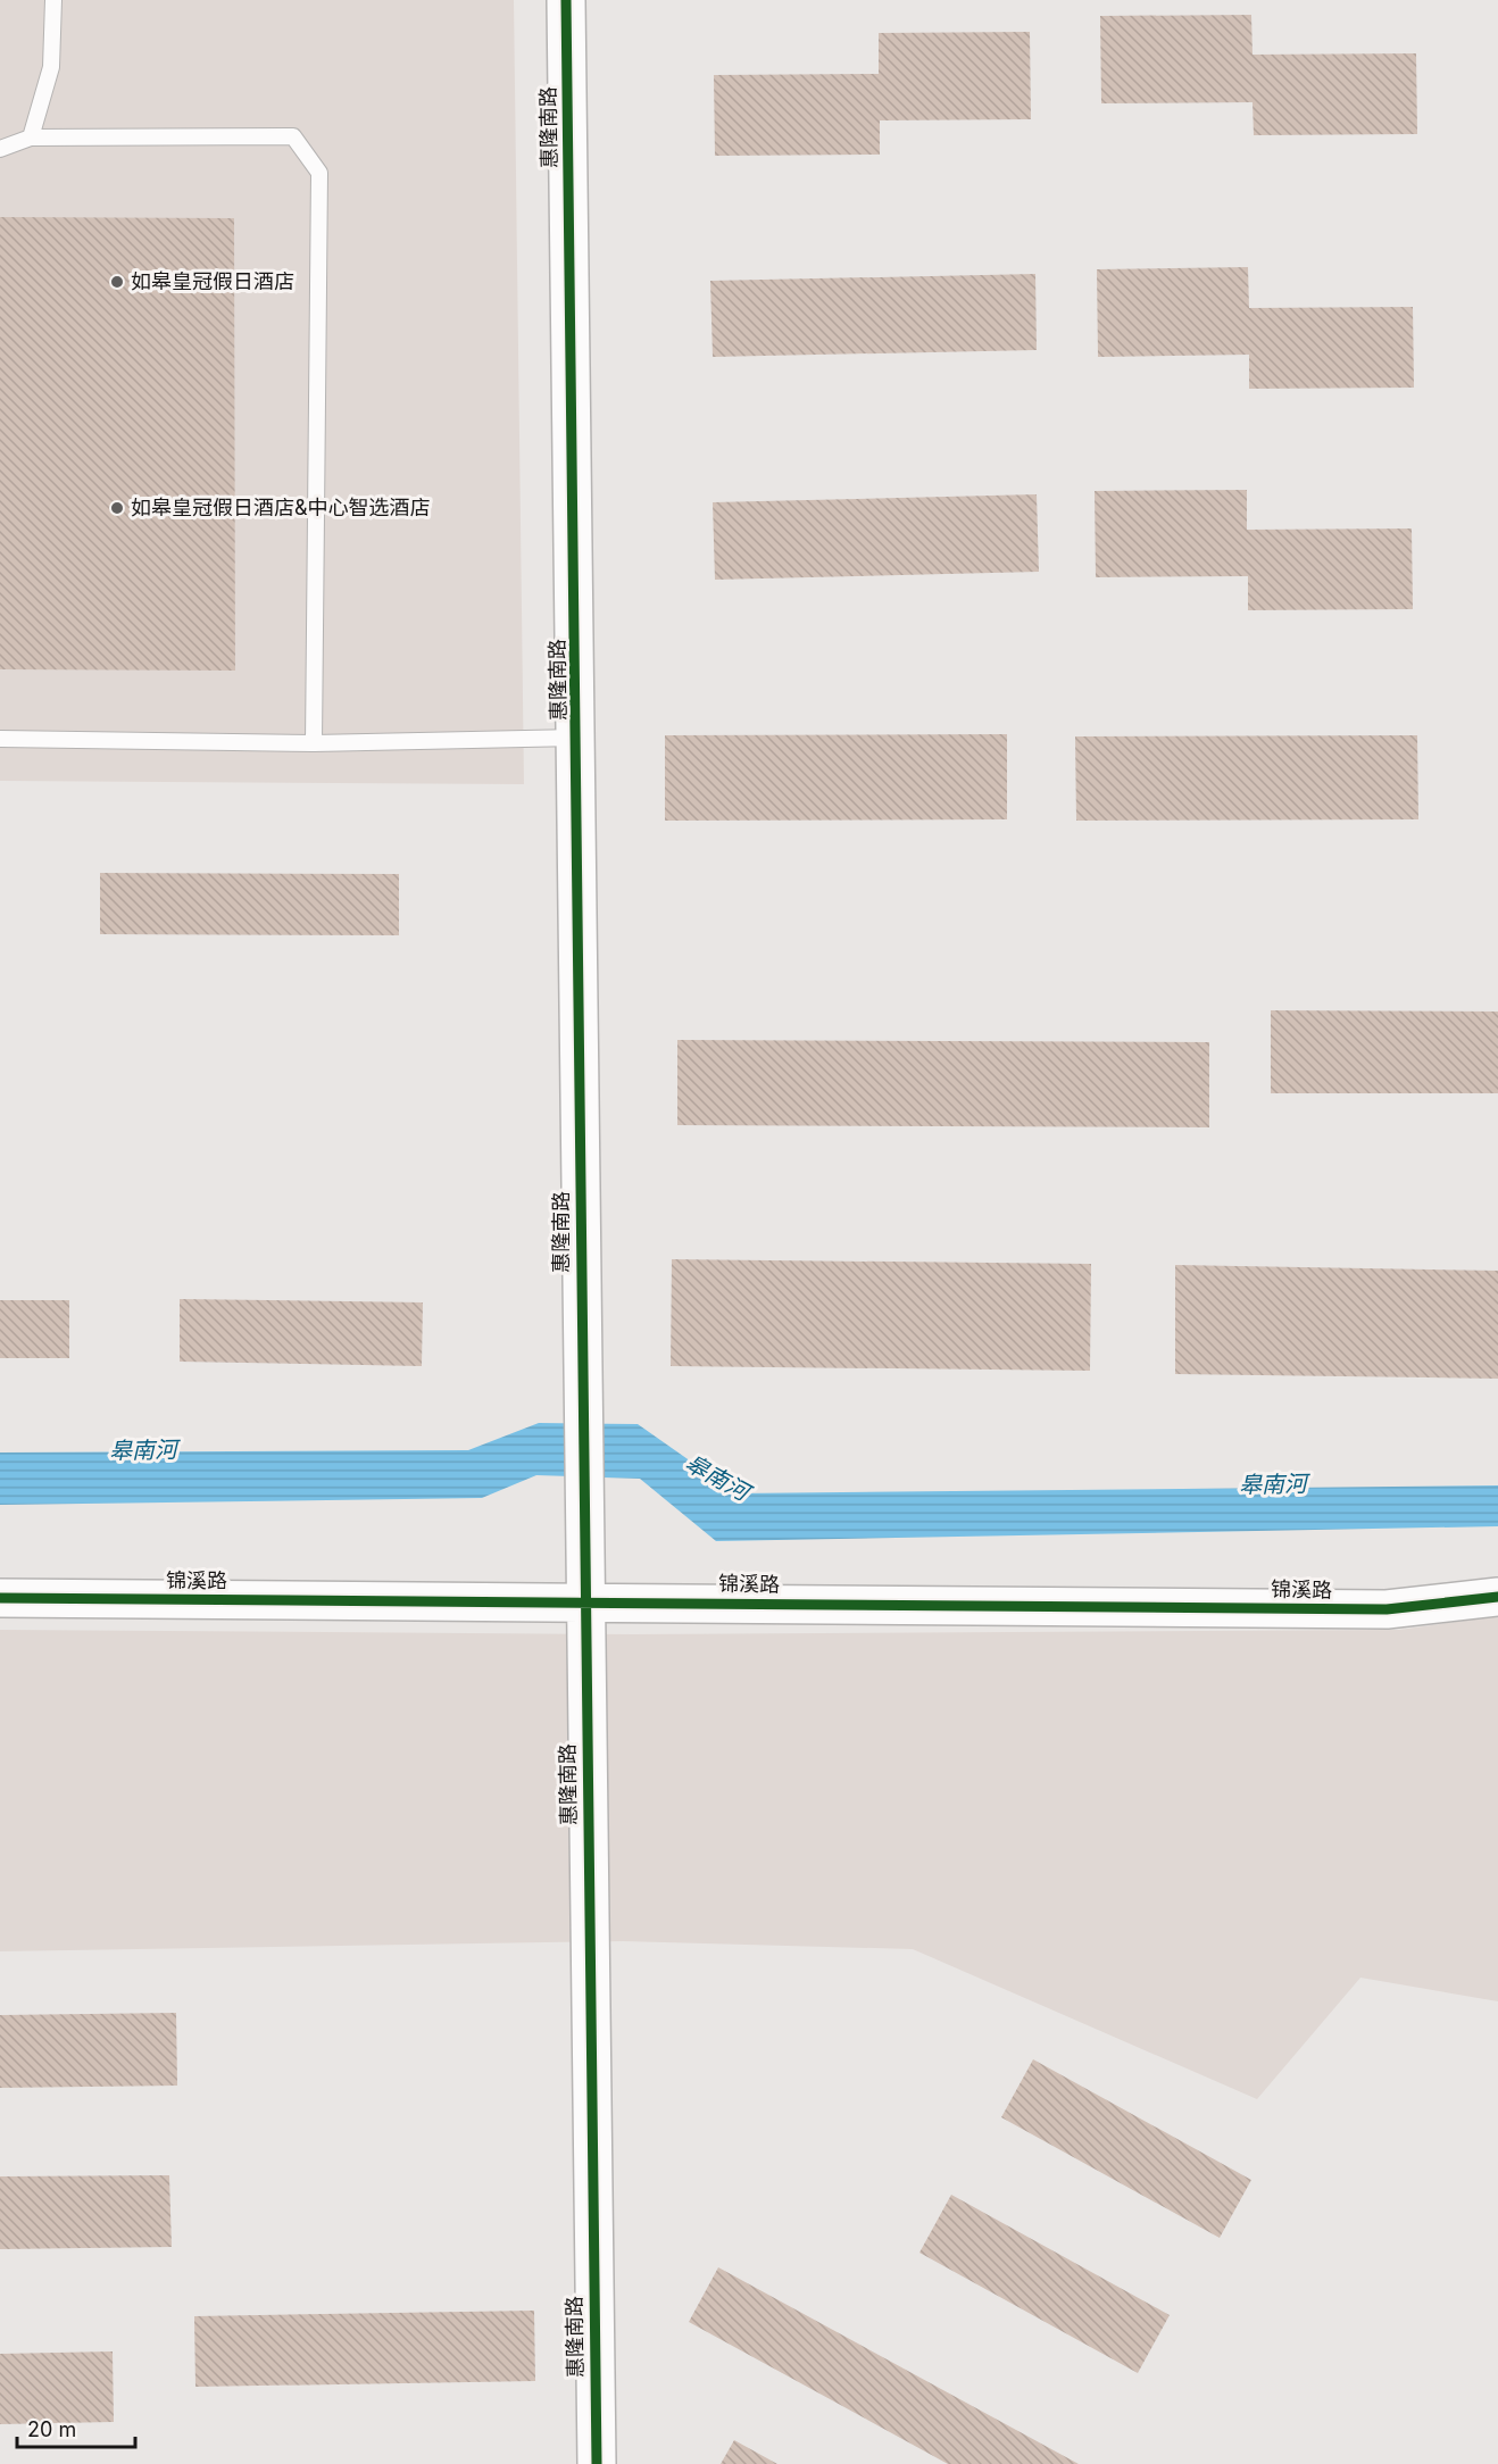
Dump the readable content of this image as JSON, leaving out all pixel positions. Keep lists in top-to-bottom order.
{
  "streets": {
    "street": ["惠隆南路", "锦溪路"]
  },
  "crossings": [
    ["惠隆南路", "锦溪路"]
  ],
  "water": ["皋南河"],
  "places": ["如皋皇冠假日酒店", "如皋皇冠假日酒店&中心智选酒店"],
  "scale_bar": "20 m"
}
